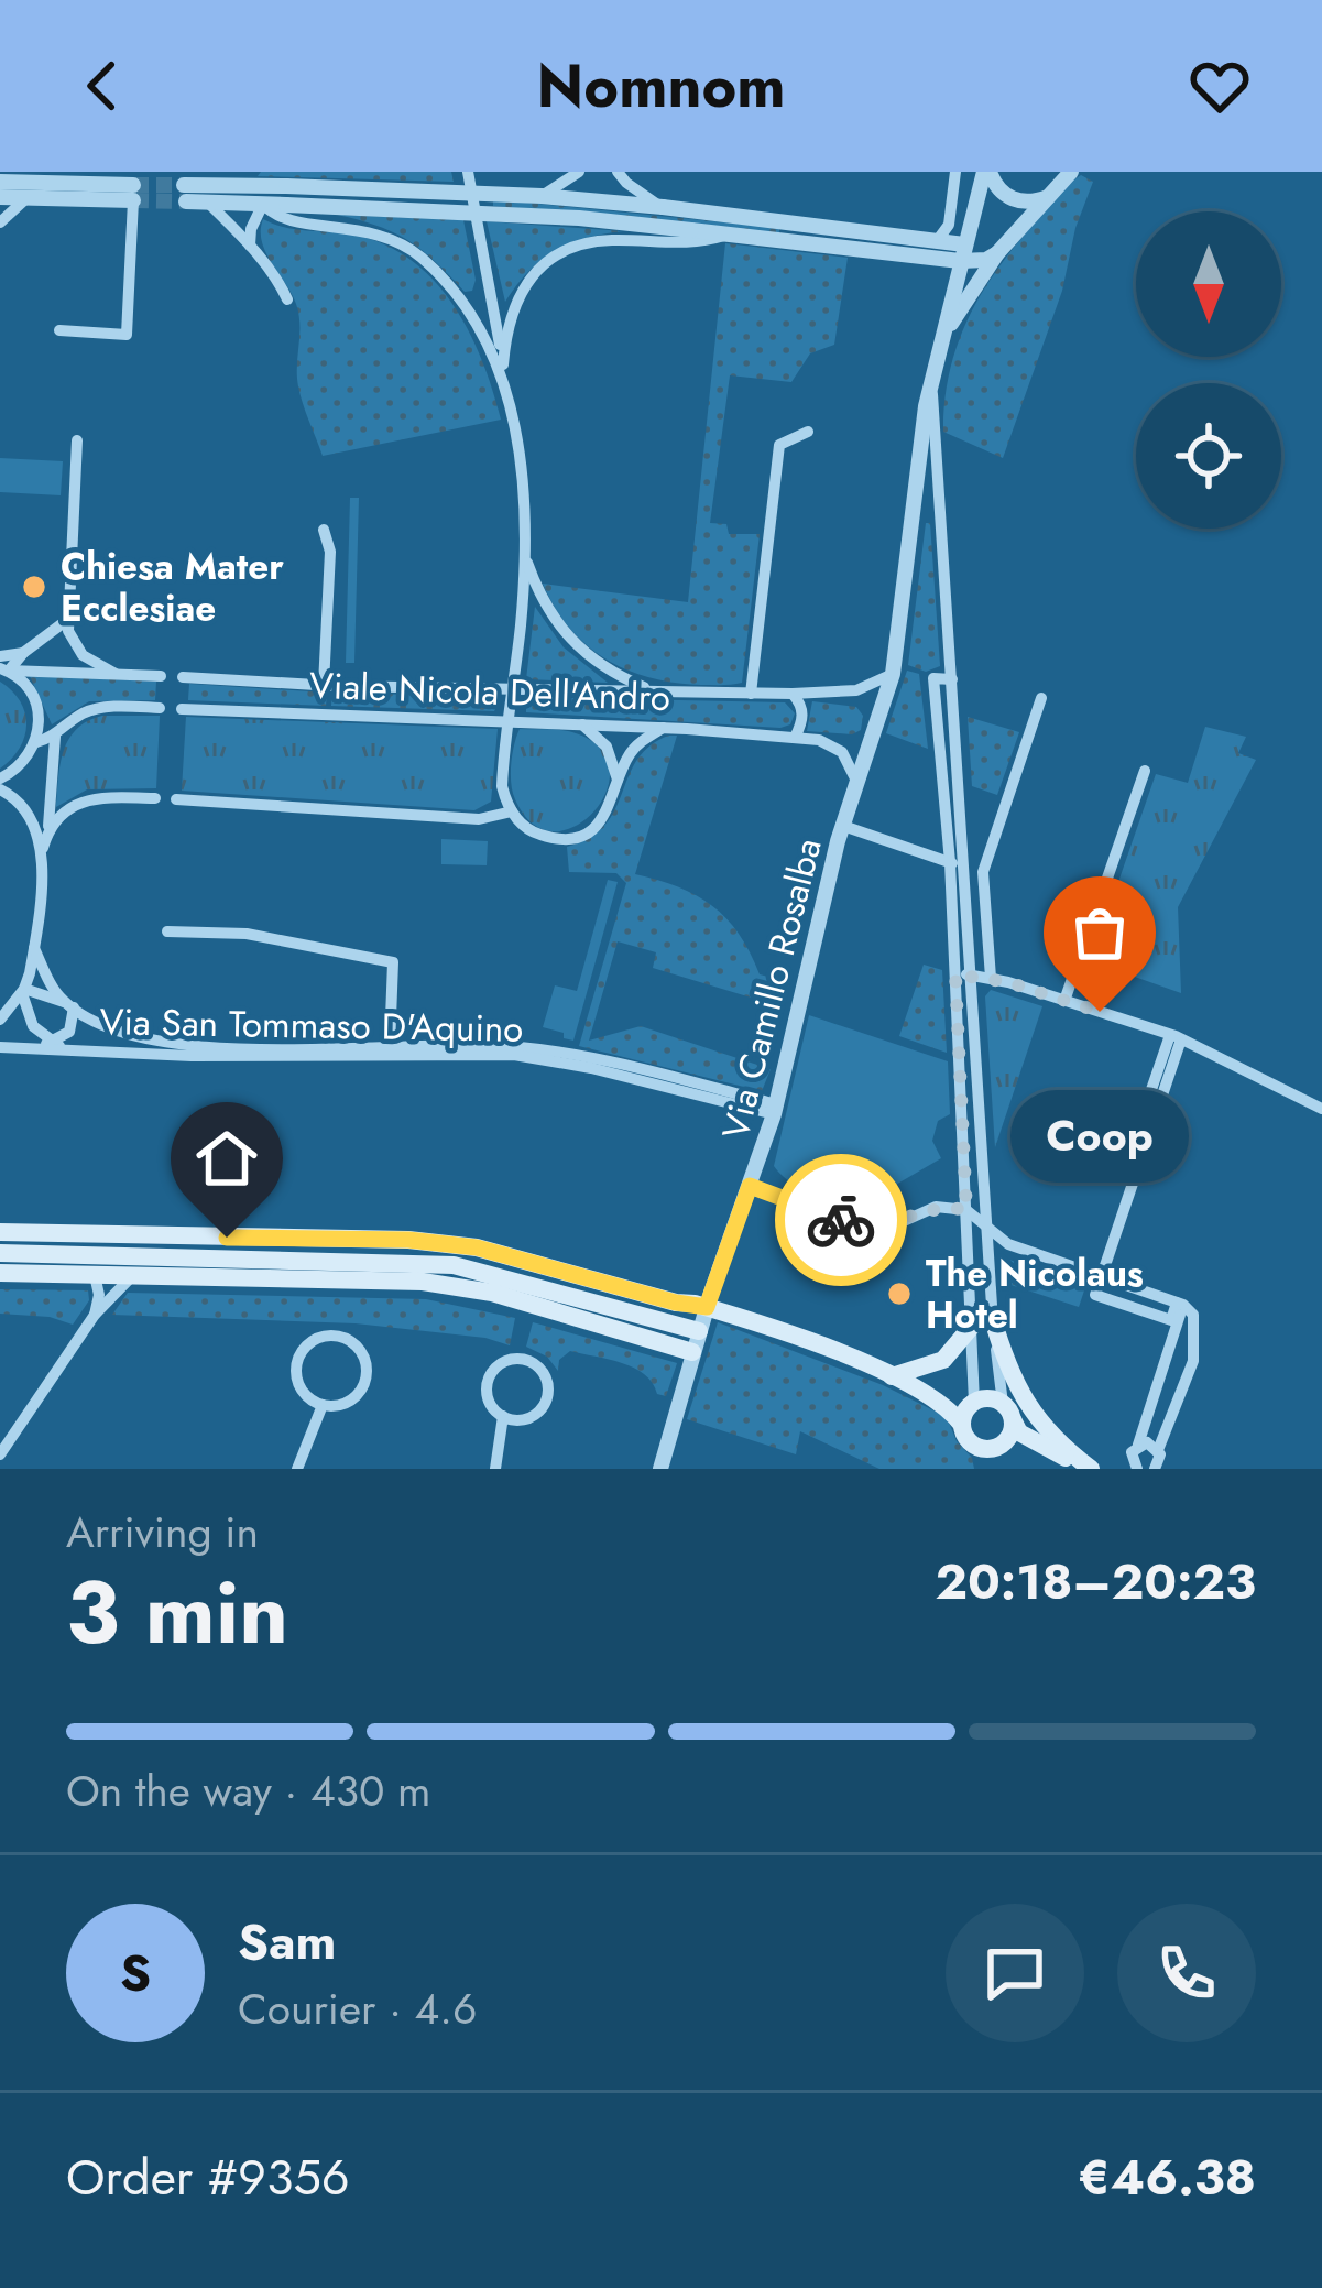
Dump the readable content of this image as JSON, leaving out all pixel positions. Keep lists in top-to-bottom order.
{
  "streets": {
    "street": ["Viale Nicola Dell'Andro", "Via Camillo Rosalba", "Via San Tommaso D'Aquino"]
  },
  "crossings": [
    ["Viale Nicola Dell'Andro", "Via Camillo Rosalba"],
    ["Via Camillo Rosalba", "Via San Tommaso D'Aquino"]
  ],
  "places": ["Chiesa Mater Ecclesiae", "Coop", "The Nicolaus Hotel"],
  "north": "bottom",
  "page": {
    "header": "Nomnom",
    "bubble": "Coop",
    "heading": ["3 min", "Arriving in", "20:18–20:23"],
    "panel": [
      "Sam",
      "Courier · 4.6",
      "Order #9356",
      "€46.38"
    ],
    "bar": "On the way · 430 m",
    "round": "S"
  }
}
